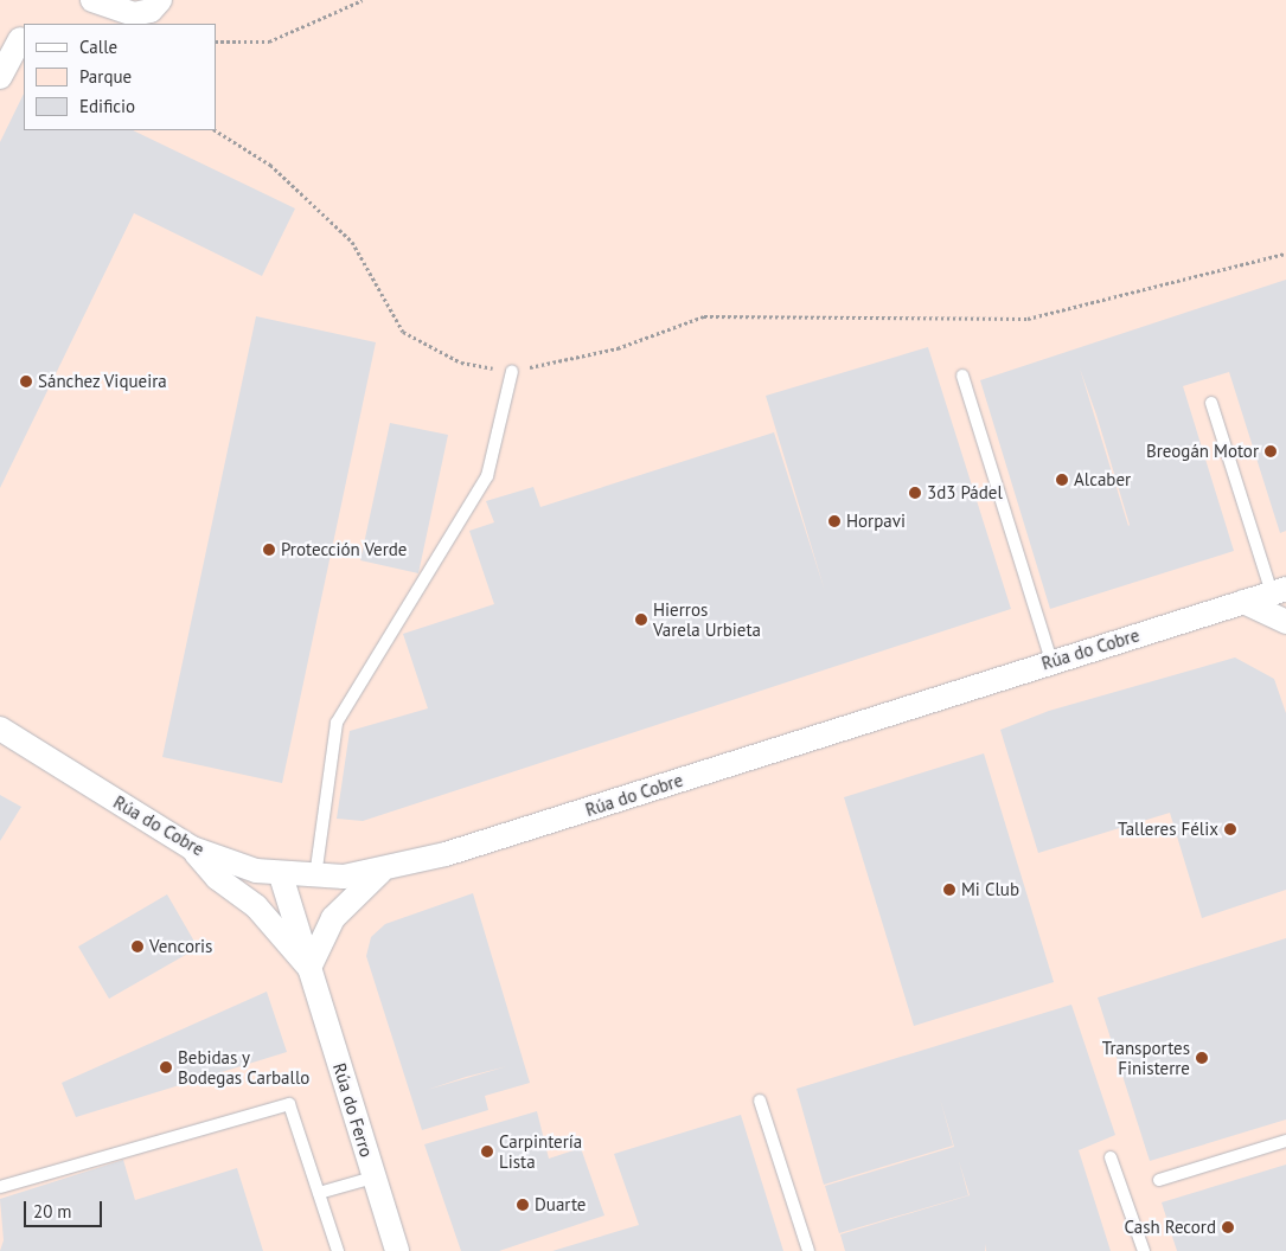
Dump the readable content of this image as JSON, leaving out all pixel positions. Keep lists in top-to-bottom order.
{
  "streets": {
    "street": ["Rúa do Cobre", "Rúa do Ferro"]
  },
  "crossings": [
    ["Rúa do Cobre", "Rúa do Ferro"]
  ],
  "places": [
    "Sánchez Viqueira",
    "Breogán Motor",
    "Alcaber",
    "3d3 Pádel",
    "Horpavi",
    "Protección Verde",
    "Hierros Varela Urbieta",
    "Talleres Félix",
    "Mi Club",
    "Vencoris",
    "Transportes Finisterre",
    "Bebidas y Bodegas Carballo",
    "Carpintería Lista",
    "Duarte",
    "Cash Record"
  ],
  "legend": ["Calle", "Parque", "Edificio"],
  "scale_bar": "20 m"
}
